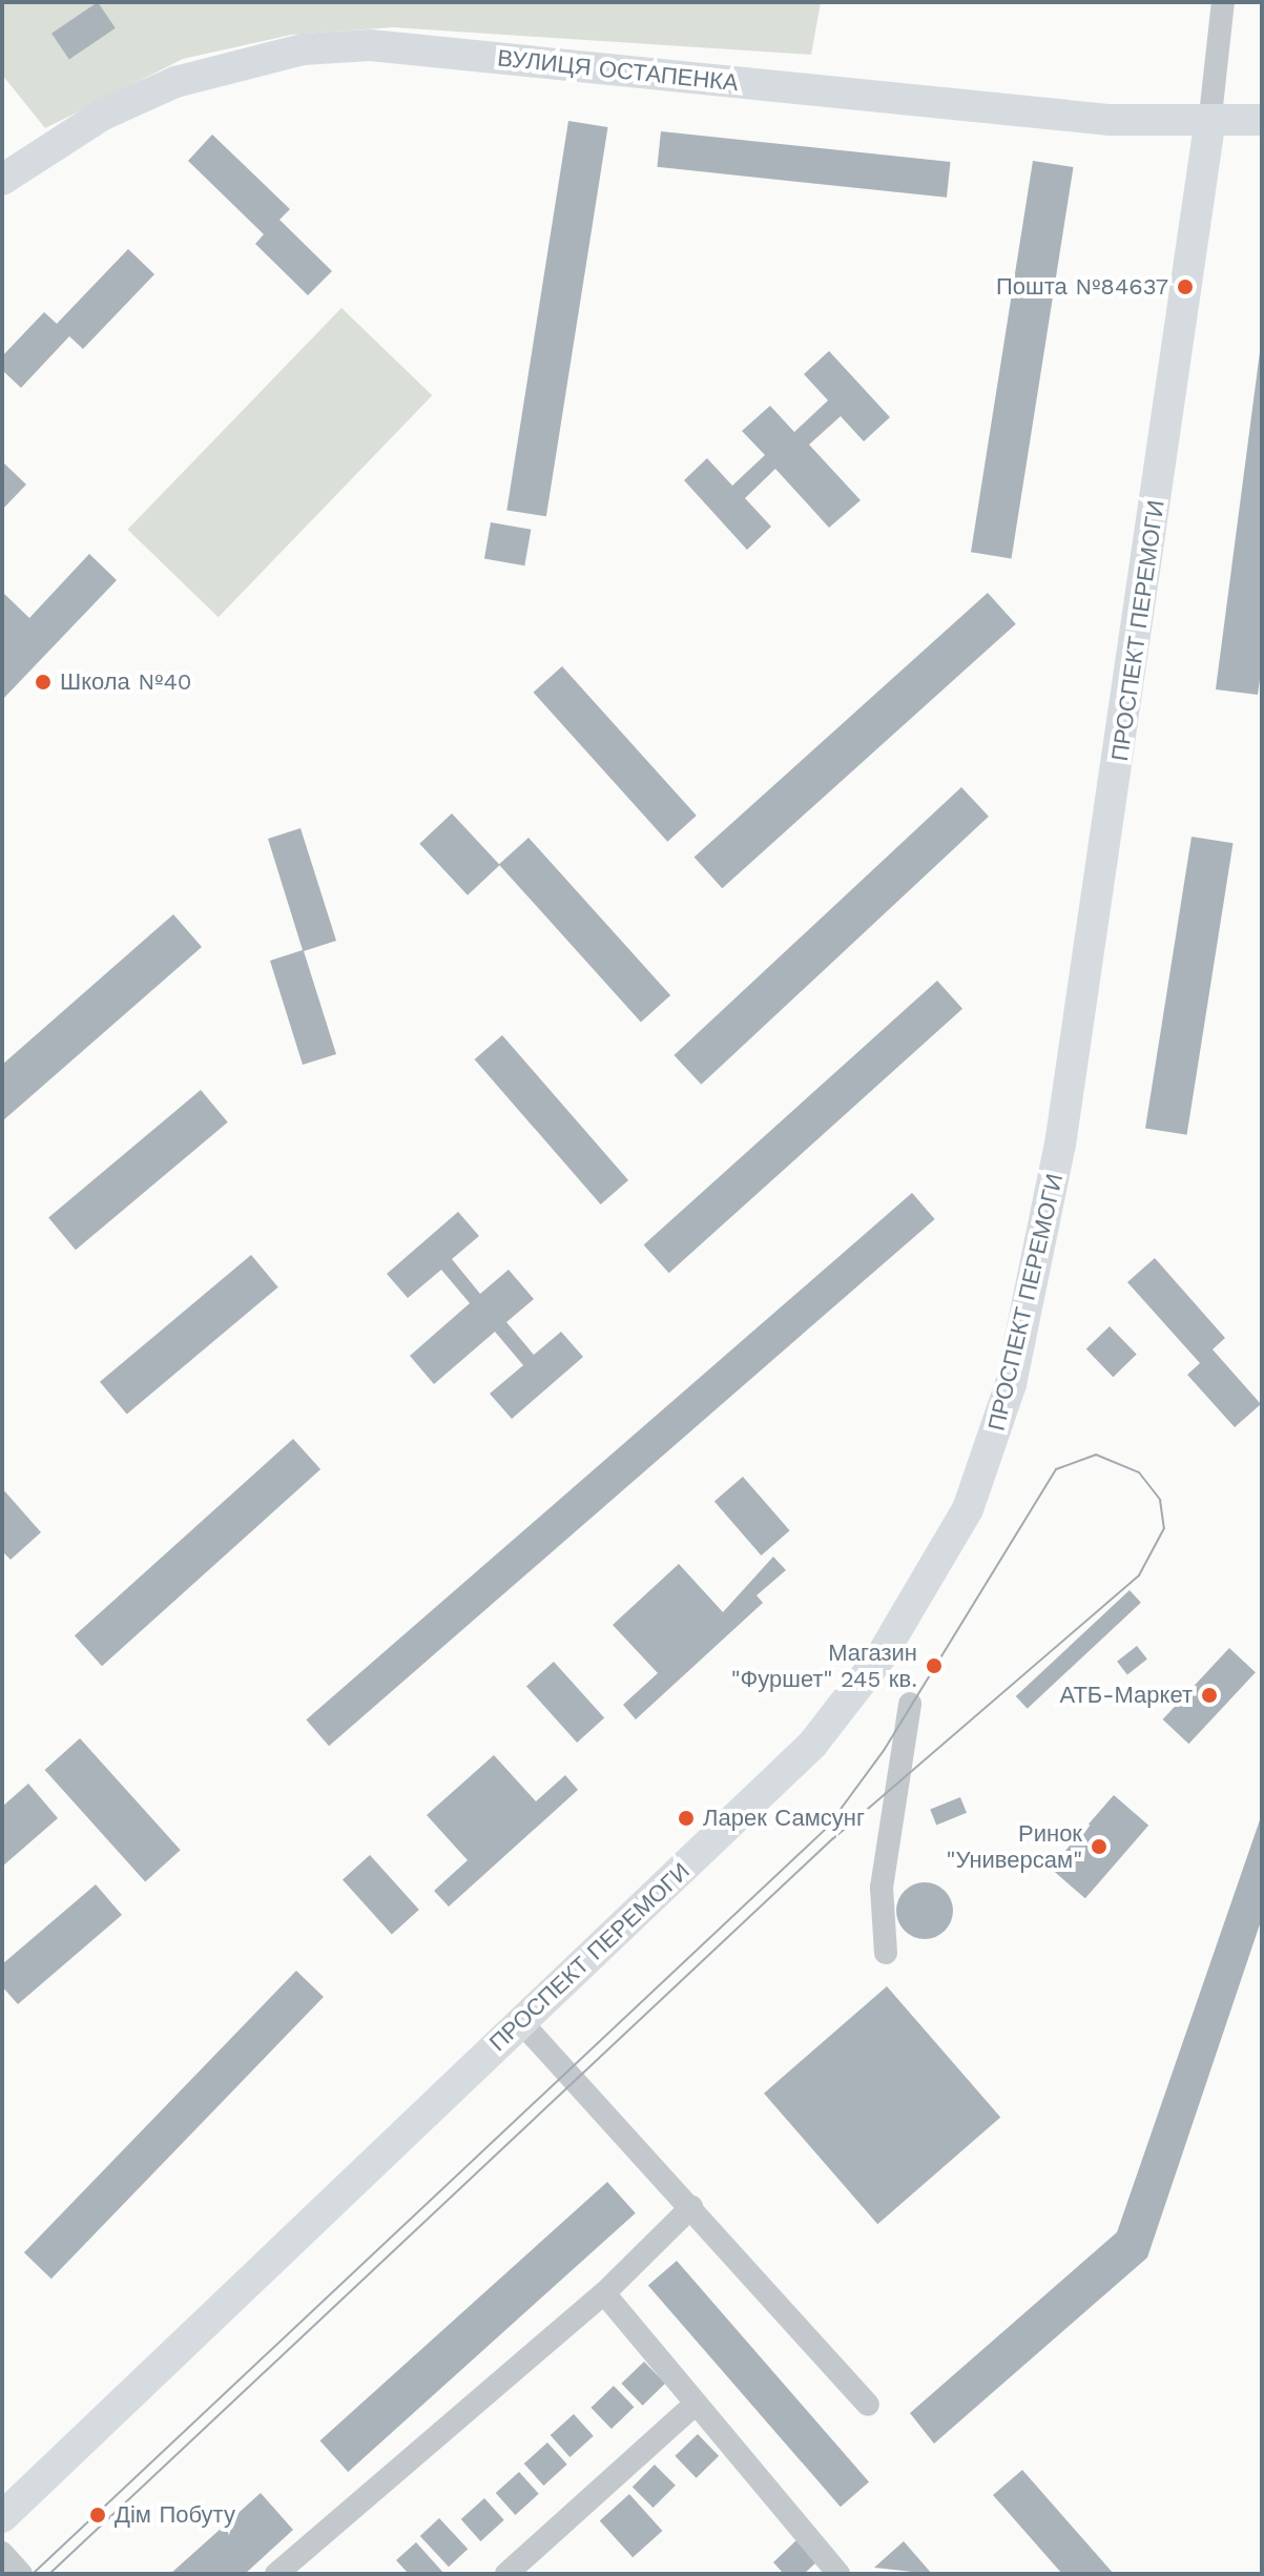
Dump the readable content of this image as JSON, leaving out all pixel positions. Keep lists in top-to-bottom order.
{
  "streets": {
    "main road": ["ВУЛИЦЯ ОСТАПЕНКА", "ПРОСПЕКТ ПЕРЕМОГИ"]
  },
  "crossings": [
    ["ВУЛИЦЯ ОСТАПЕНКА", "ПРОСПЕКТ ПЕРЕМОГИ"]
  ],
  "places": [
    "Пошта №84637",
    "Школа №40",
    "Магазин \"Фуршет\" 245 кв.",
    "АТБ-Маркет",
    "Ларек Самсунг",
    "Ринок \"Универсам\"",
    "Дім Побуту"
  ]
}
